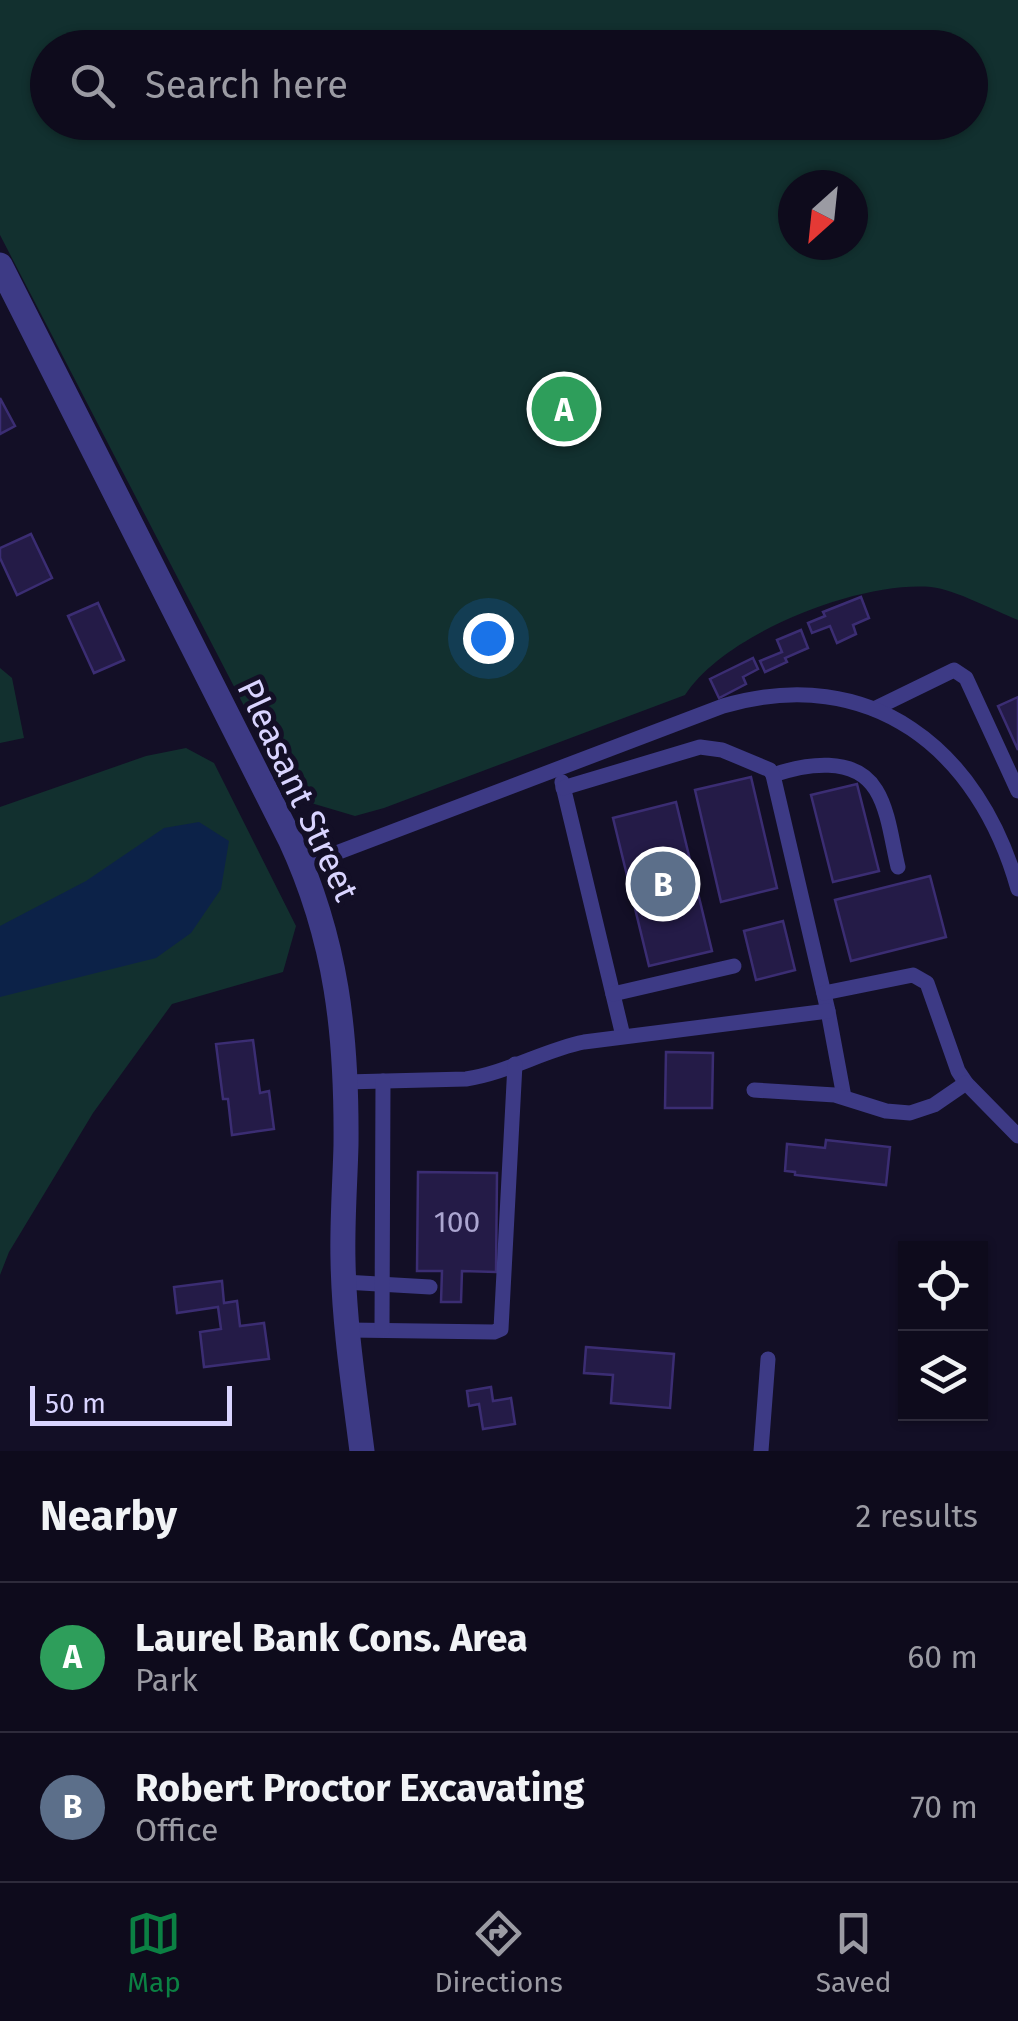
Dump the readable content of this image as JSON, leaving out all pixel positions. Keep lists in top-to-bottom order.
{
  "streets": {
    "street": ["Pleasant Street"]
  },
  "house_numbers": ["100"],
  "scale_bar": "50 m",
  "north": "bottom left",
  "page": {
    "search": "Search here",
    "pins": ["A", "B"],
    "scale": "50 m",
    "heading": ["Nearby", "2 results"],
    "list": [
      {
        "mark": "A",
        "name": "Laurel Bank Cons. Area",
        "note": "Park",
        "value": "60 m"
      },
      {
        "mark": "B",
        "name": "Robert Proctor Excavating",
        "note": "Office",
        "value": "70 m"
      }
    ],
    "nav": ["Map", "Directions", "Saved"]
  }
}
